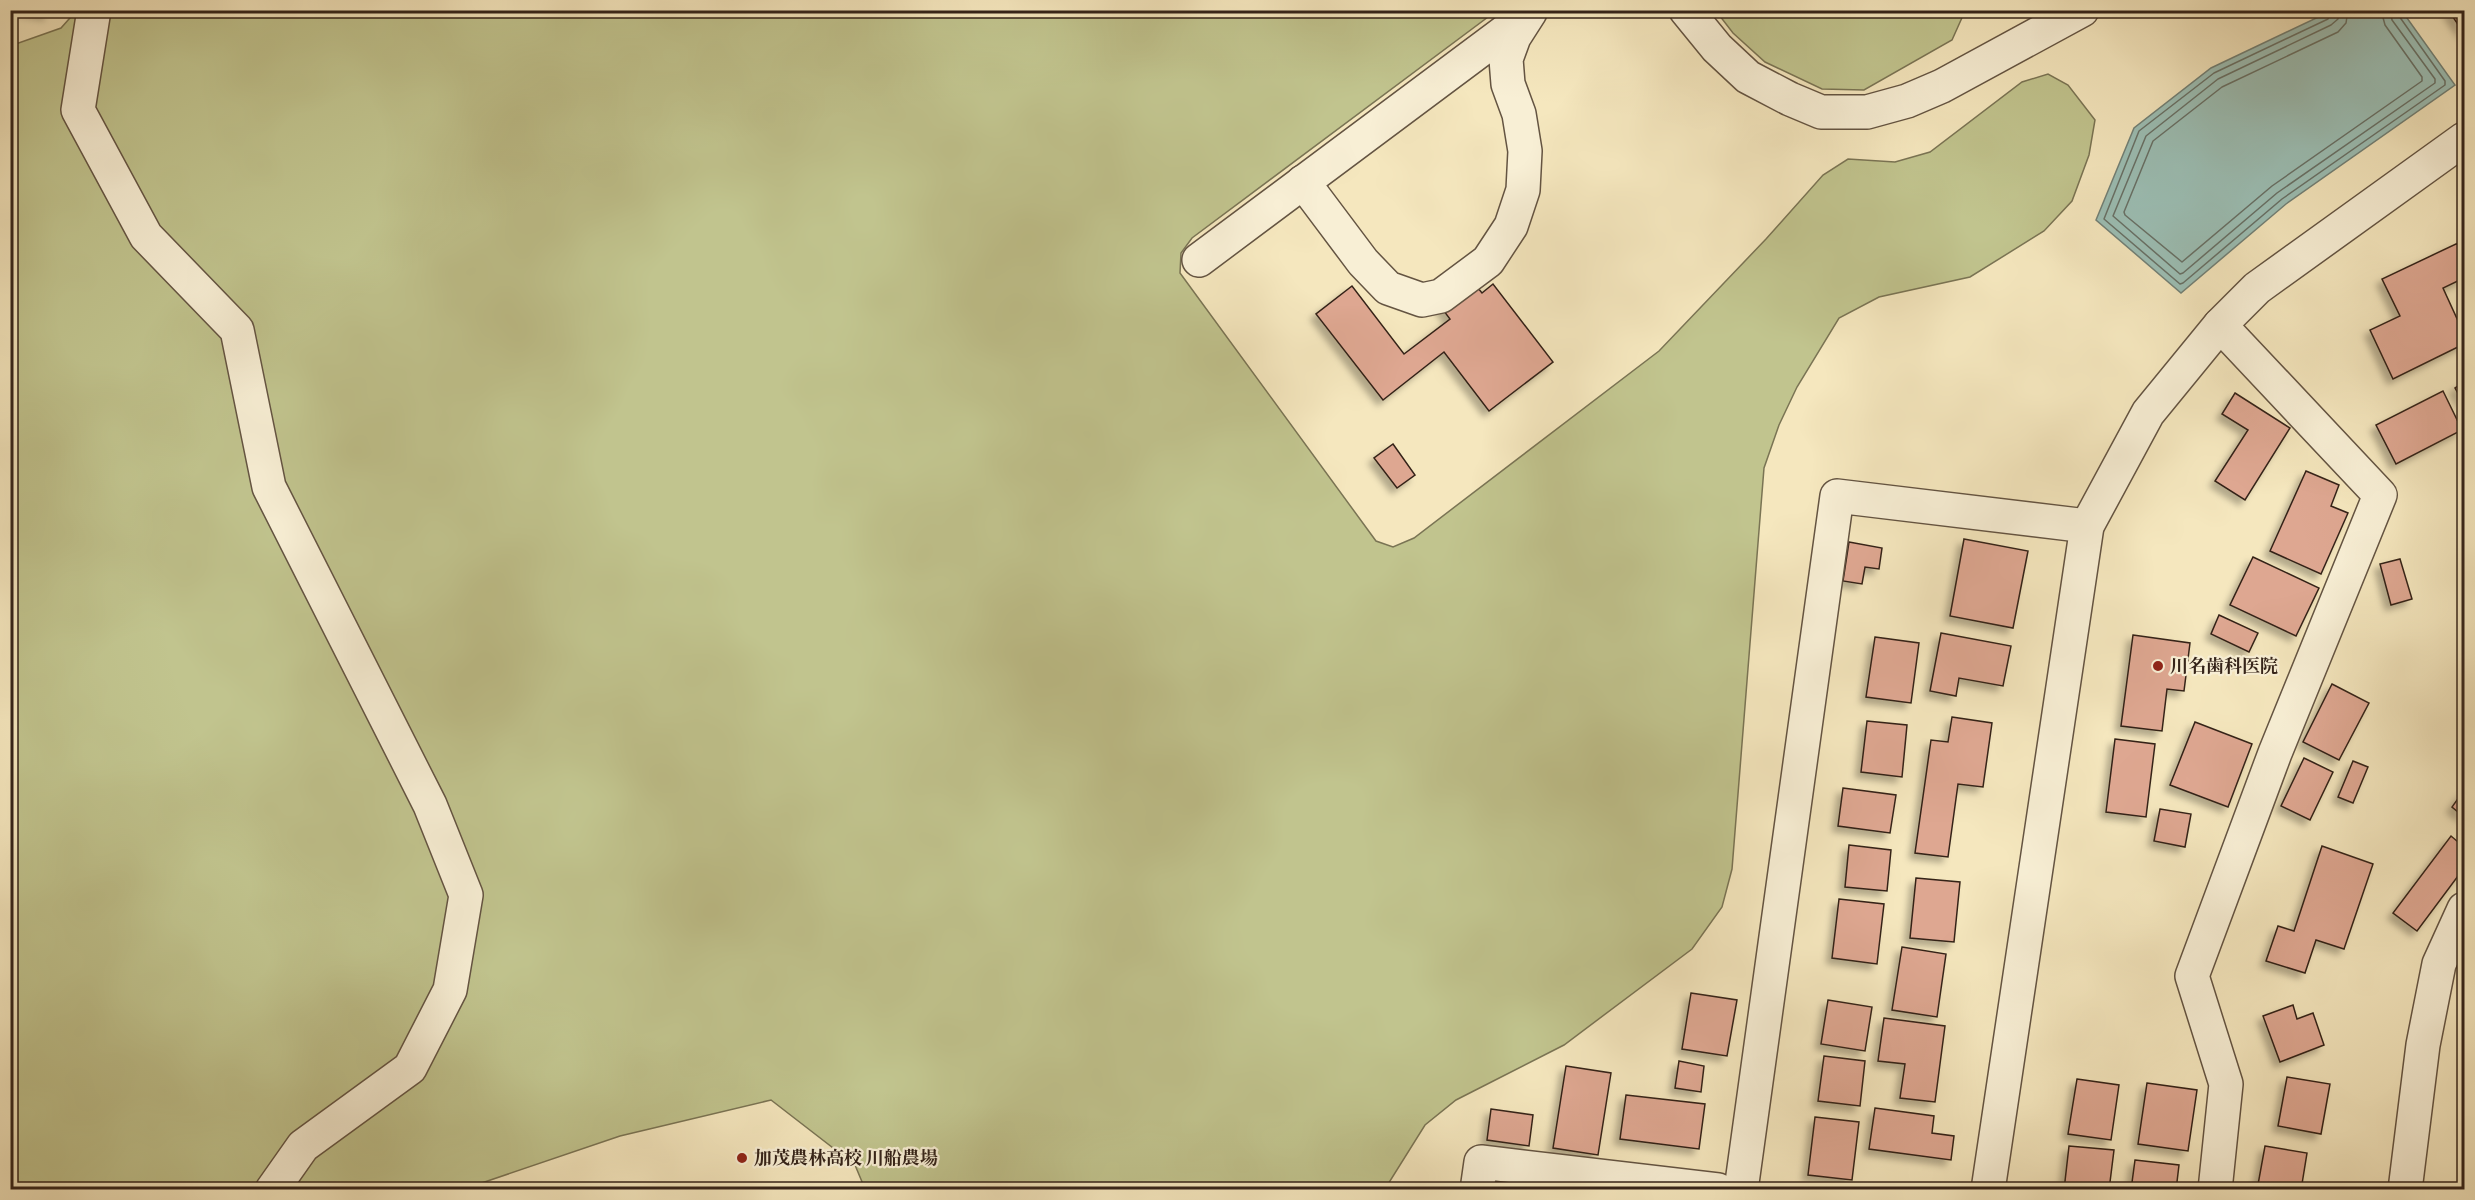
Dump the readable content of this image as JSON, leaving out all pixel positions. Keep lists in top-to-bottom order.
{
  "places": ["川名歯科医院", "加茂農林高校 川船農場"]
}
